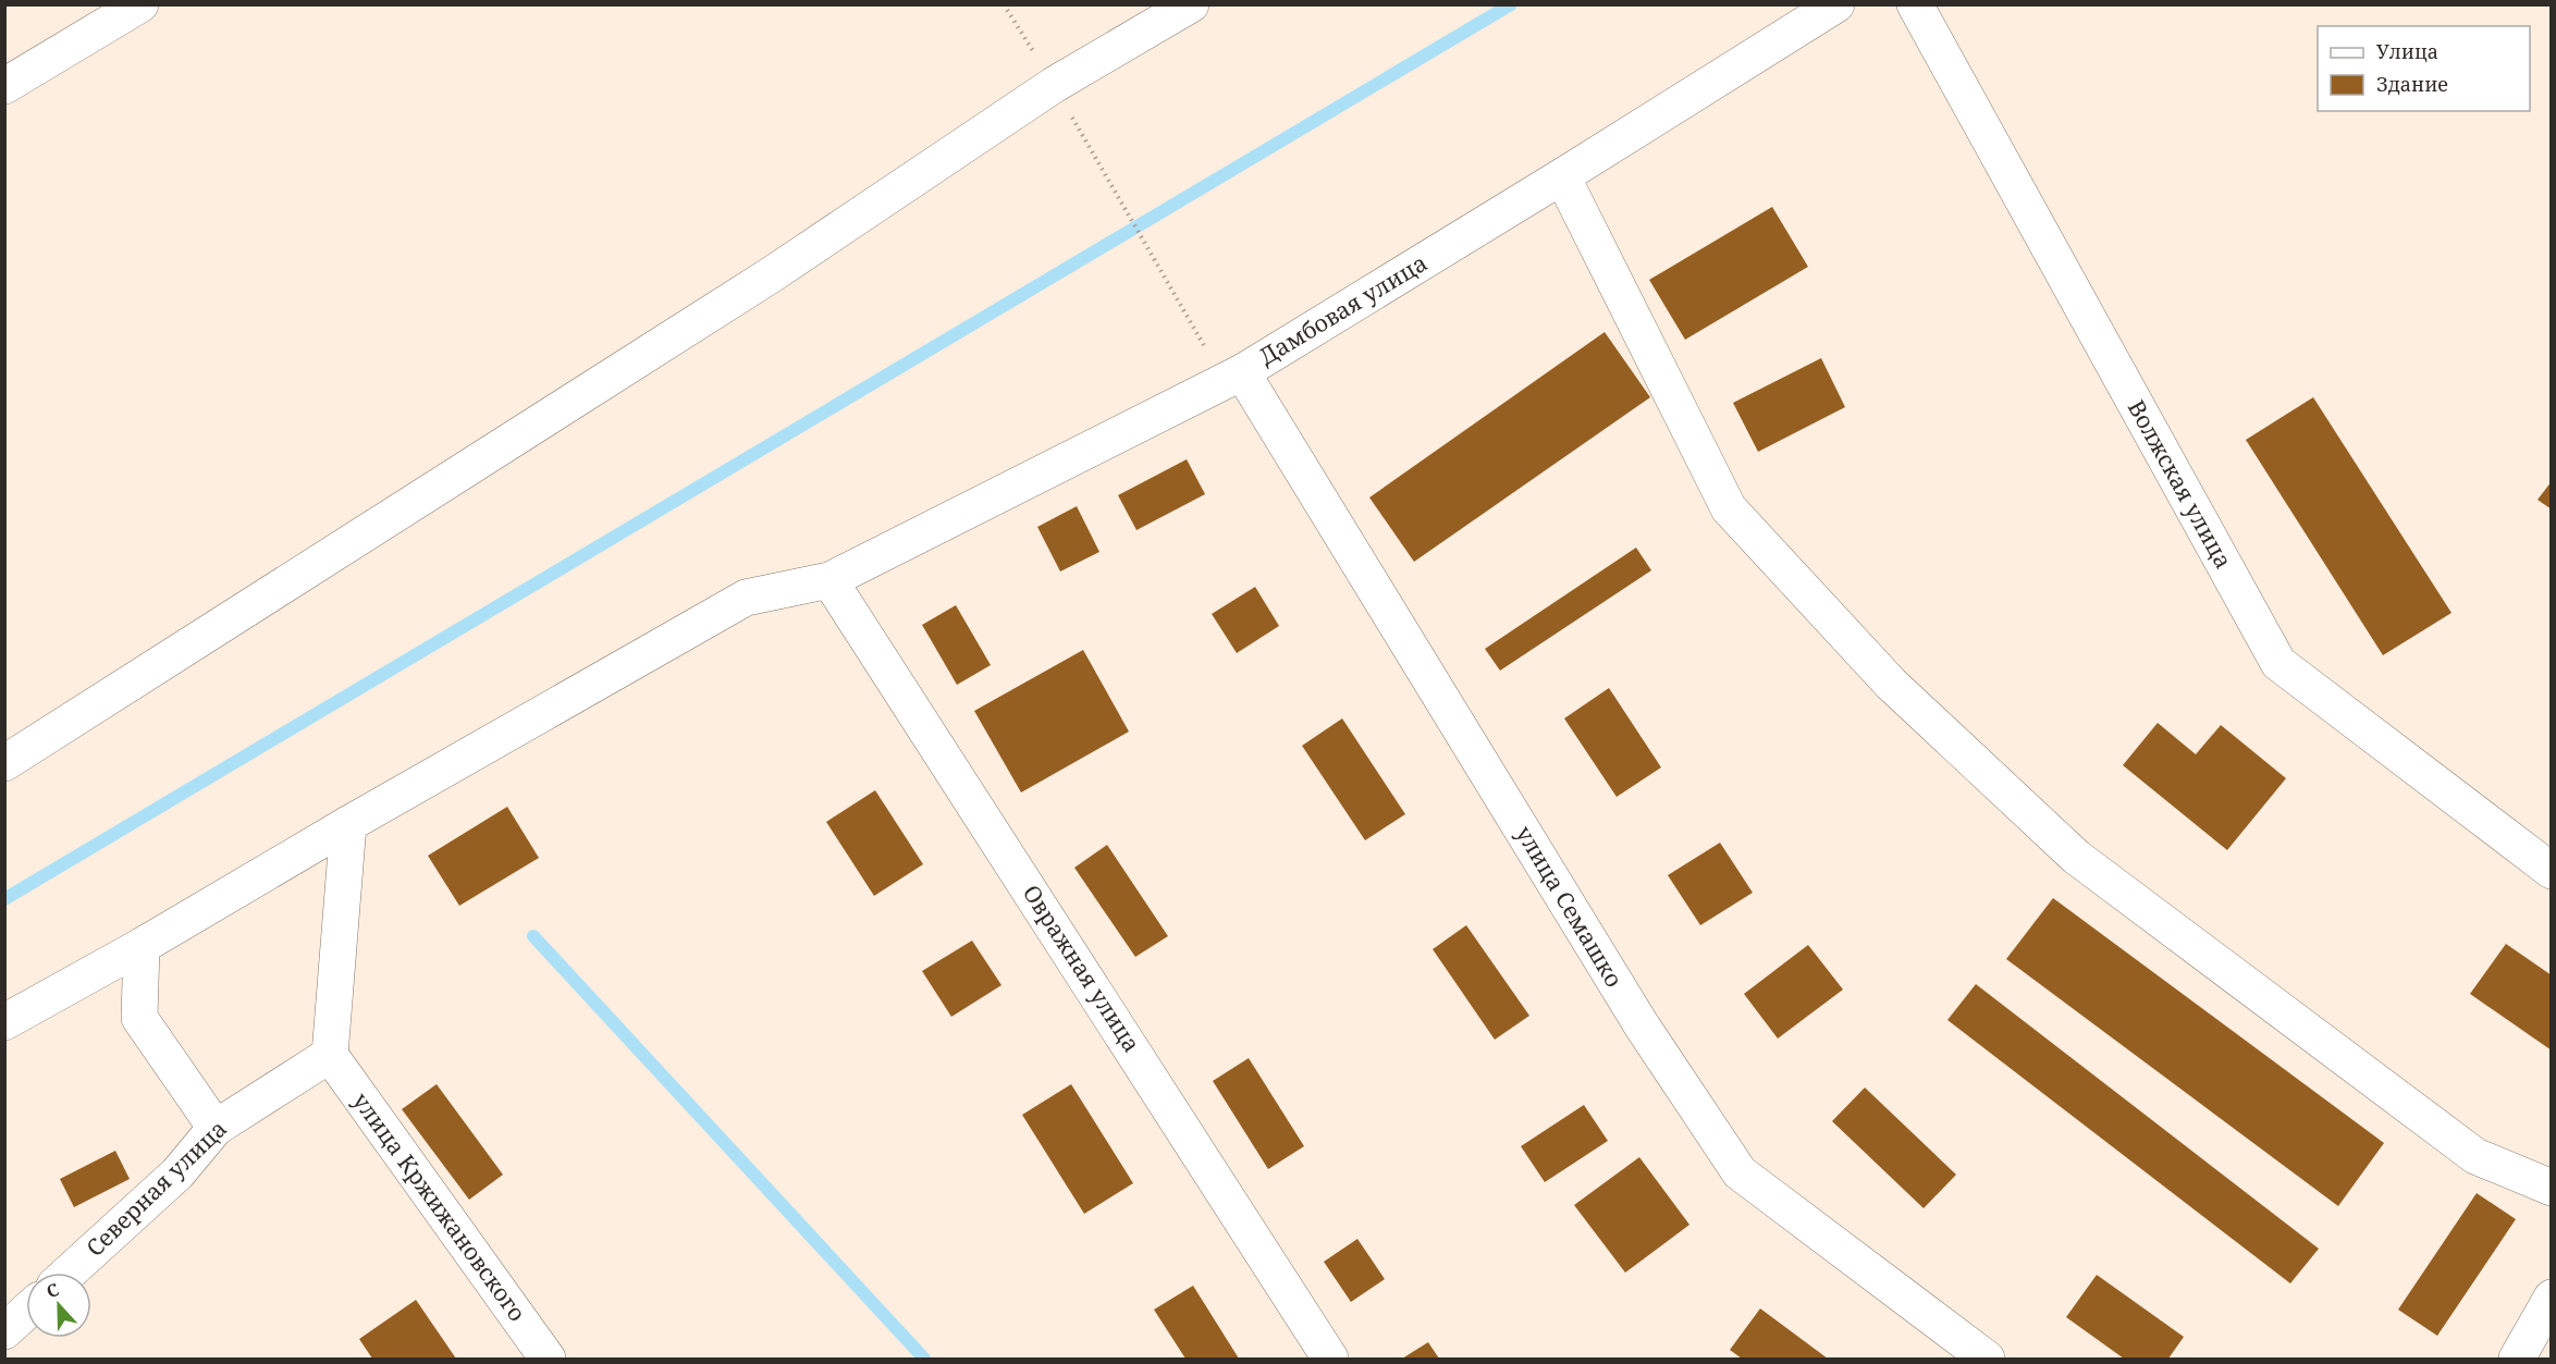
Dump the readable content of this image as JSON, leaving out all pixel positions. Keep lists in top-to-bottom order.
{
  "streets": {
    "street": [
      "Дамбовая улица",
      "Волжская улица",
      "улица Семашко",
      "Овражная улица",
      "Северная улица",
      "улица Кржижановского"
    ]
  },
  "crossings": [
    ["Дамбовая улица", "улица Семашко"],
    ["Дамбовая улица", "Овражная улица"],
    ["Северная улица", "улица Кржижановского"]
  ],
  "legend": ["Улица", "Здание"],
  "north": "top"
}
